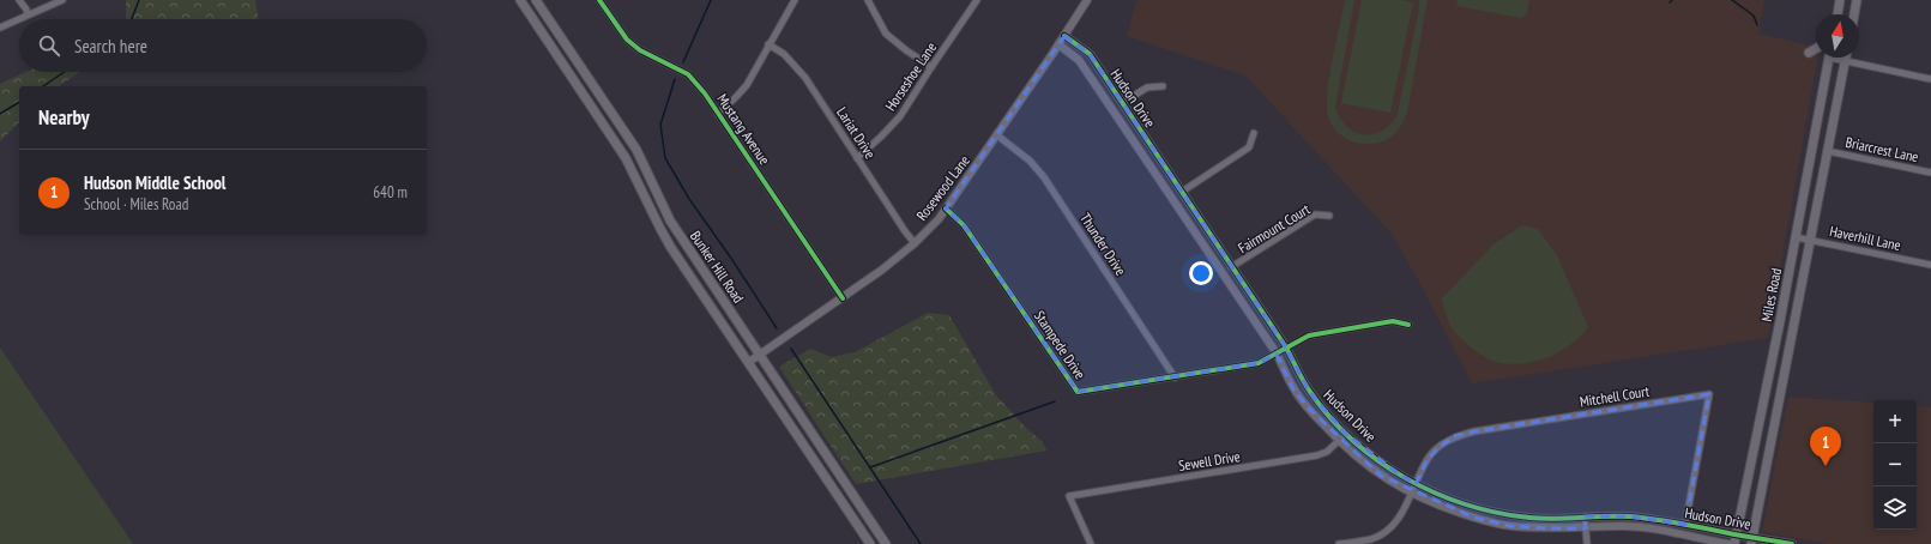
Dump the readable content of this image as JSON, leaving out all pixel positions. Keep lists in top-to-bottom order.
{
  "streets": {
    "main road": ["Bunker Hill Road", "Miles Road"],
    "street": [
      "Horseshoe Lane",
      "Hudson Drive",
      "Mustang Avenue",
      "Lariat Drive",
      "Briarcrest Lane",
      "Rosewood Lane",
      "Fairmount Court",
      "Haverhill Lane",
      "Thunder Drive",
      "Stampede Drive",
      "Mitchell Court",
      "Sewell Drive"
    ]
  },
  "crossings": [
    ["Horseshoe Lane", "Lariat Drive"],
    ["Hudson Drive", "Rosewood Lane"],
    ["Hudson Drive", "Fairmount Court"],
    ["Hudson Drive", "Miles Road"],
    ["Hudson Drive", "Stampede Drive"],
    ["Hudson Drive", "Mitchell Court"],
    ["Hudson Drive", "Sewell Drive"],
    ["Mustang Avenue", "Rosewood Lane"],
    ["Lariat Drive", "Rosewood Lane"],
    ["Briarcrest Lane", "Miles Road"],
    ["Rosewood Lane", "Thunder Drive"],
    ["Rosewood Lane", "Bunker Hill Road"],
    ["Rosewood Lane", "Stampede Drive"],
    ["Haverhill Lane", "Miles Road"],
    ["Thunder Drive", "Stampede Drive"]
  ],
  "north": "top",
  "page": {
    "search": "Search here",
    "heading": "Nearby",
    "list": [
      {
        "mark": "1",
        "name": "Hudson Middle School",
        "note": "School · Miles Road",
        "value": "640 m"
      }
    ],
    "map_buttons": ["+", "−"],
    "pins": "1"
  }
}
